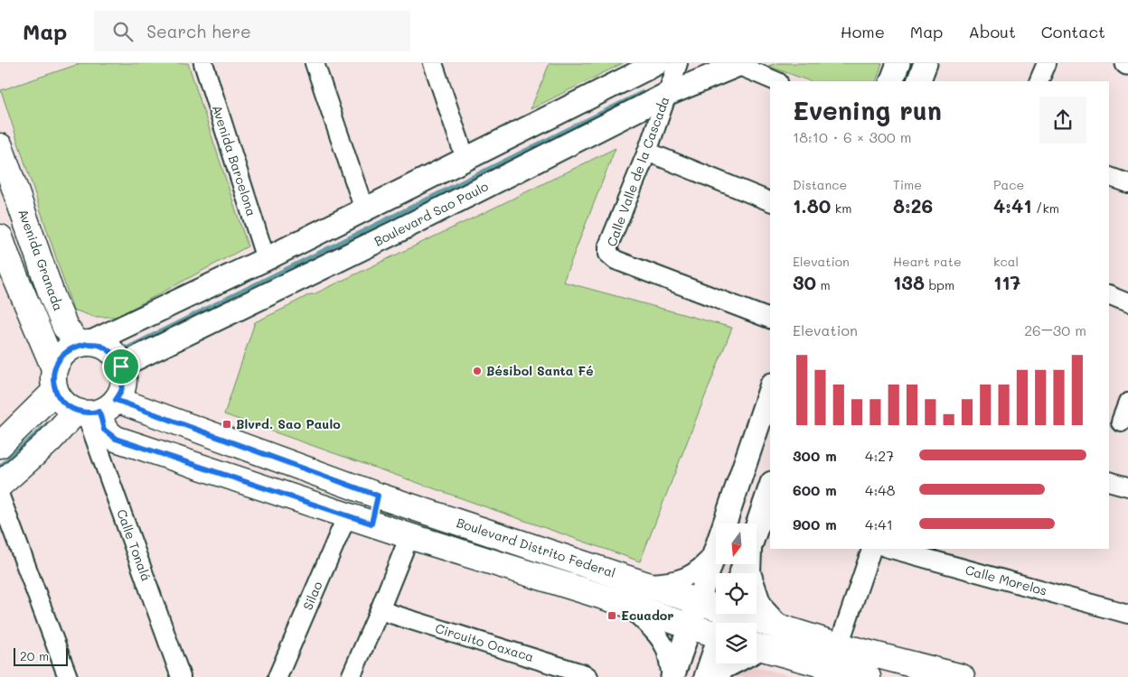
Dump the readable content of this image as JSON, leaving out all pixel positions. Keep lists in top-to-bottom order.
{
  "streets": {
    "main road": ["Avenida Granada", "Boulevard Distrito Federal"],
    "street": [
      "Avenida Barcelona",
      "Calle Valle de la Cascada",
      "Boulevard Sao Paulo",
      "Calle Tonalá",
      "Calle Morelos",
      "Silao",
      "Circuito Oaxaca"
    ]
  },
  "crossings": [
    ["Calle Valle de la Cascada", "Boulevard Sao Paulo"],
    ["Boulevard Sao Paulo", "Avenida Granada"],
    ["Boulevard Sao Paulo", "Calle Tonalá"],
    ["Boulevard Sao Paulo", "Boulevard Distrito Federal"],
    ["Avenida Granada", "Calle Tonalá"],
    ["Avenida Granada", "Boulevard Distrito Federal"],
    ["Calle Tonalá", "Boulevard Distrito Federal"],
    ["Boulevard Distrito Federal", "Silao"]
  ],
  "places": {
    "other": ["Bésibol Santa Fé"],
    "transit": ["Blvrd. Sao Paulo", "Ecuador"]
  },
  "scale_bar": "20 m",
  "north": "bottom",
  "page": {
    "header": "Map",
    "search": "Search here",
    "nav": [
      "Home",
      "Map",
      "About",
      "Contact"
    ],
    "heading": ["Evening run", "18:10 · 6 × 300 m"],
    "stats": [
      ["Distance", "1.80 km"],
      ["Time", "8:26"],
      ["Pace", "4:41 /km"],
      ["Elevation", "30 m"],
      ["Heart rate", "138 bpm"],
      ["kcal", "117"]
    ],
    "chart": ["Elevation", "26–30 m"],
    "list": [
      {
        "name": "300 m",
        "note": "4:27"
      },
      {
        "name": "600 m",
        "note": "4:48"
      },
      {
        "name": "900 m",
        "note": "4:41"
      }
    ],
    "scale": "20 m"
  }
}
